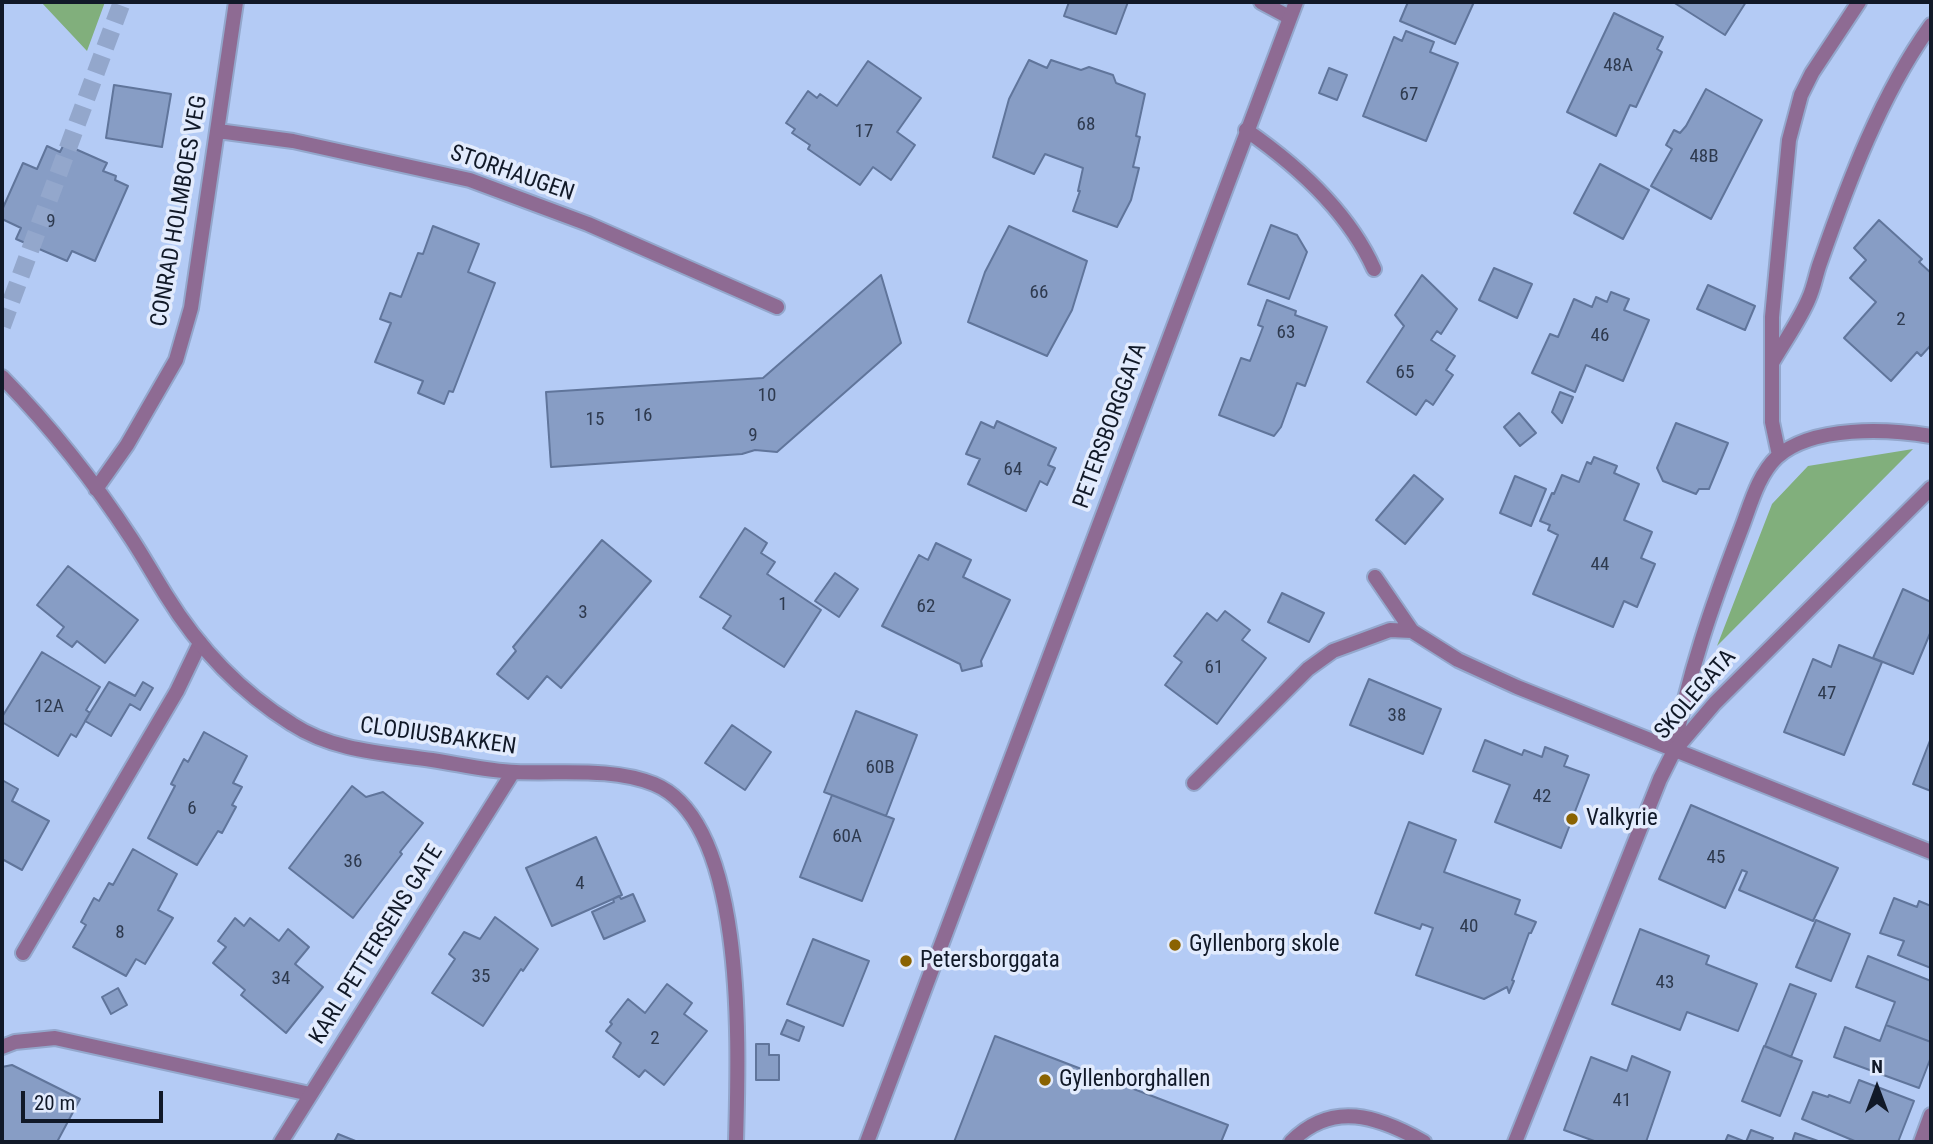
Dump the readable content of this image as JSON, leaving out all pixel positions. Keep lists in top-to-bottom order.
{
  "streets": {
    "street": [
      "STORHAUGEN",
      "CONRAD HOLMBOES VEG",
      "PETERSBORGGATA",
      "SKOLEGATA",
      "CLODIUSBAKKEN",
      "KARL PETTERSENS GATE"
    ]
  },
  "crossings": [
    ["STORHAUGEN", "CONRAD HOLMBOES VEG"],
    ["CONRAD HOLMBOES VEG", "CLODIUSBAKKEN"],
    ["CLODIUSBAKKEN", "KARL PETTERSENS GATE"]
  ],
  "places": [
    "Valkyrie",
    "Gyllenborg skole",
    "Petersborggata",
    "Gyllenborghallen"
  ],
  "house_numbers": [
    "48A",
    "67",
    "68",
    "17",
    "48B",
    "9",
    "66",
    "2",
    "63",
    "46",
    "65",
    "10",
    "16",
    "15",
    "9",
    "64",
    "44",
    "1",
    "62",
    "3",
    "61",
    "47",
    "12A",
    "38",
    "60B",
    "42",
    "6",
    "60A",
    "45",
    "36",
    "4",
    "40",
    "8",
    "35",
    "34",
    "43",
    "2",
    "41"
  ],
  "scale_bar": "20 m",
  "north": "top"
}
